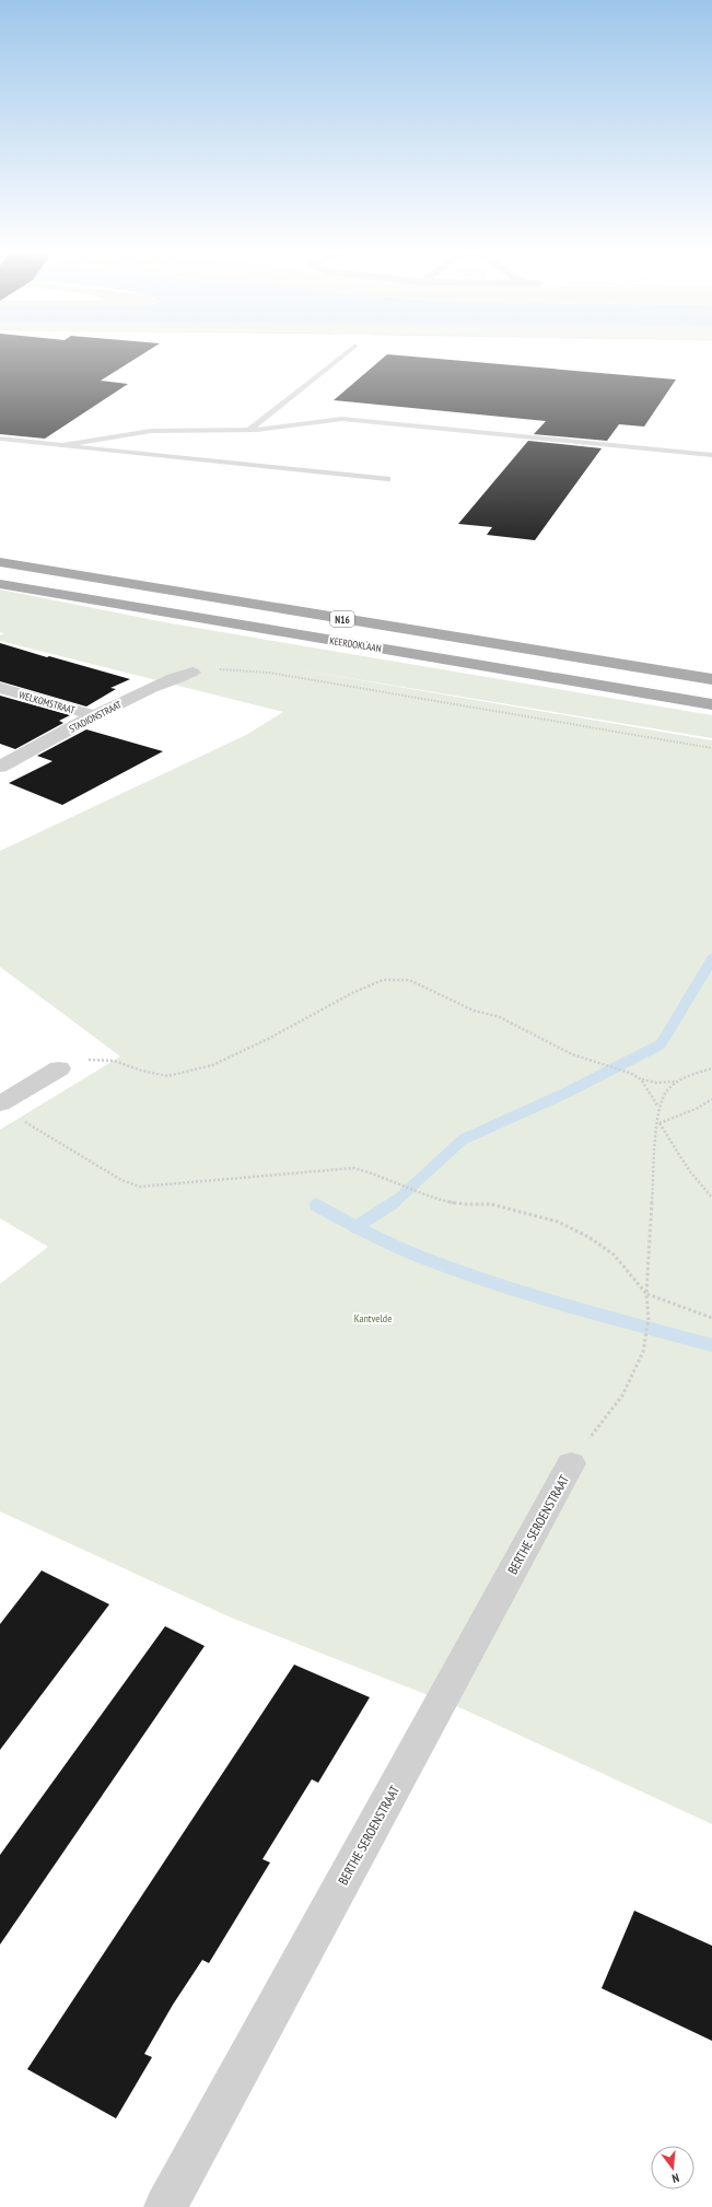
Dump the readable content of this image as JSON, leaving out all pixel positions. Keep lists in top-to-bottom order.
{
  "streets": {
    "main road": ["N16", "KEERDOKLAAN"],
    "street": ["WELKOMSTRAAT", "STADIONSTRAAT", "BERTHE SEROENSTRAAT"]
  },
  "crossings": [
    ["WELKOMSTRAAT", "STADIONSTRAAT"]
  ],
  "parks": ["Kantvelde"],
  "north": "bottom"
}
